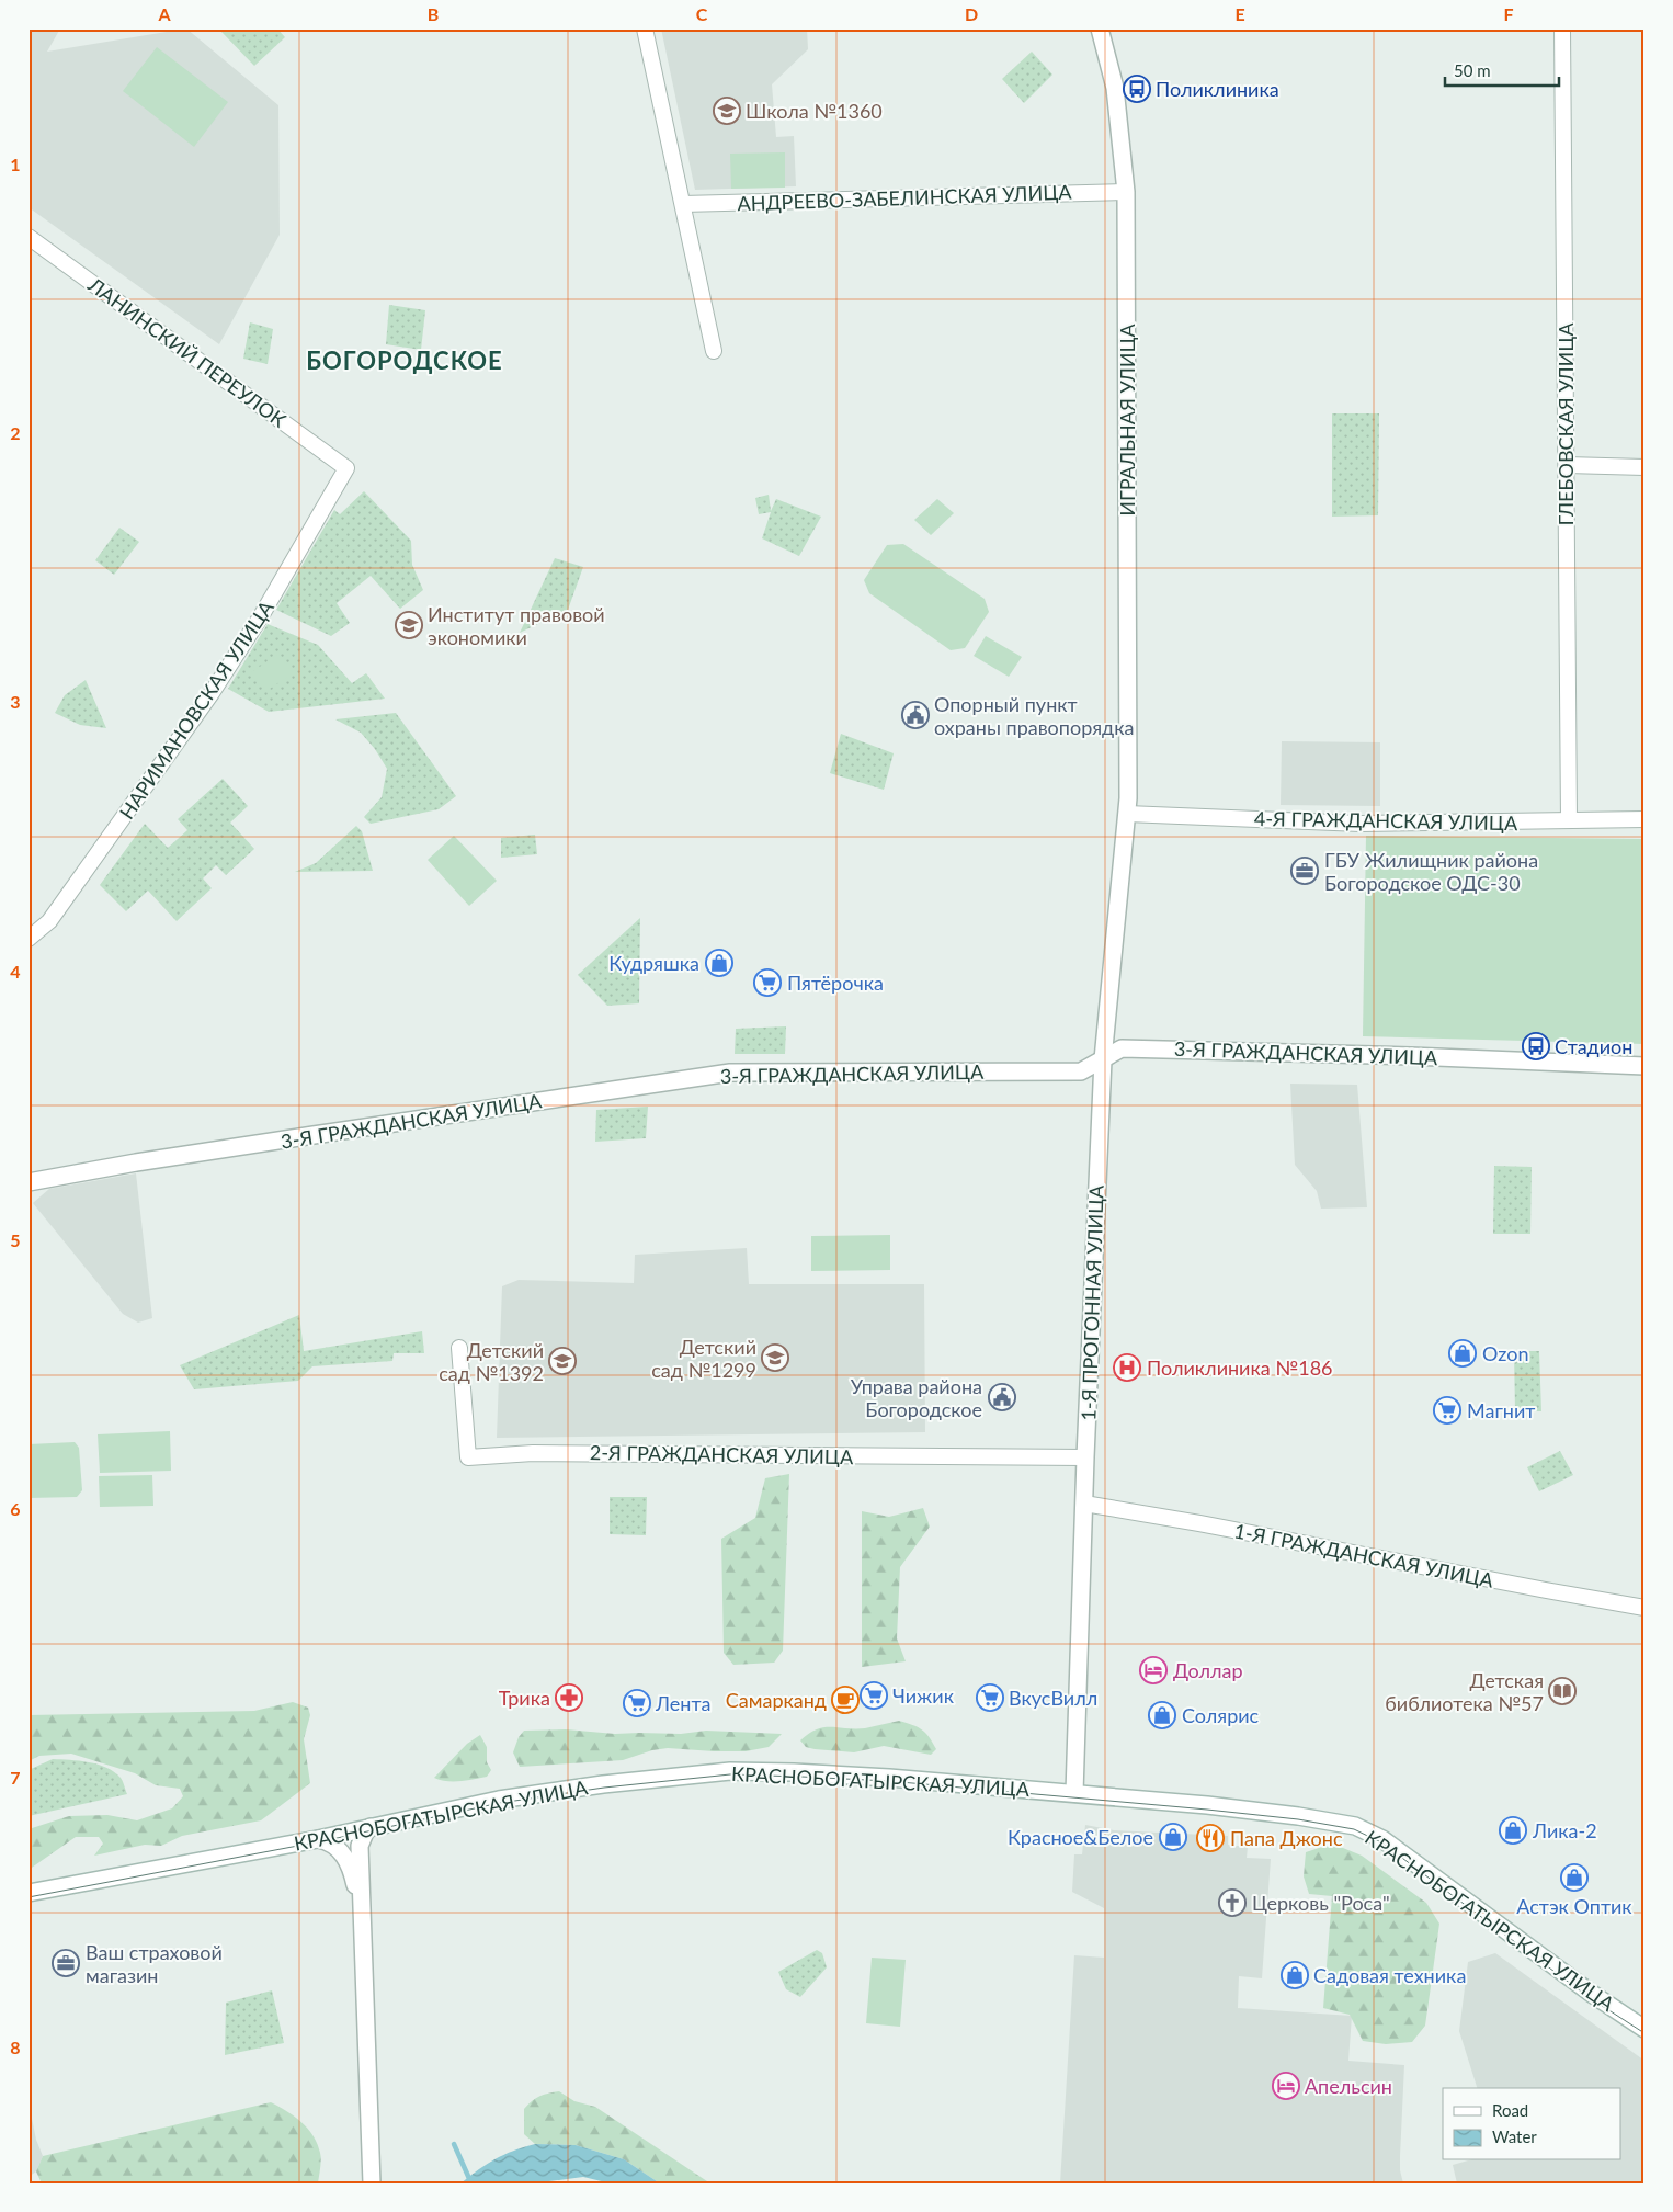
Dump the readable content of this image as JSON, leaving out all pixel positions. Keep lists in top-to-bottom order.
{
  "streets": {
    "street": [
      "АНДРЕЕВО-ЗАБЕЛИНСКАЯ УЛИЦА",
      "ЛАНИНСКИЙ ПЕРЕУЛОК",
      "ИГРАЛЬНАЯ УЛИЦА",
      "ГЛЕБОВСКАЯ УЛИЦА",
      "НАРИМАНОВСКАЯ УЛИЦА",
      "4-Я ГРАЖДАНСКАЯ УЛИЦА",
      "3-Я ГРАЖДАНСКАЯ УЛИЦА",
      "1-Я ПРОГОННАЯ УЛИЦА",
      "2-Я ГРАЖДАНСКАЯ УЛИЦА",
      "1-Я ГРАЖДАНСКАЯ УЛИЦА",
      "КРАСНОБОГАТЫРСКАЯ УЛИЦА"
    ]
  },
  "crossings": [
    ["АНДРЕЕВО-ЗАБЕЛИНСКАЯ УЛИЦА", "ИГРАЛЬНАЯ УЛИЦА"],
    ["ЛАНИНСКИЙ ПЕРЕУЛОК", "НАРИМАНОВСКАЯ УЛИЦА"],
    ["ИГРАЛЬНАЯ УЛИЦА", "4-Я ГРАЖДАНСКАЯ УЛИЦА"],
    ["ИГРАЛЬНАЯ УЛИЦА", "1-Я ПРОГОННАЯ УЛИЦА"],
    ["ГЛЕБОВСКАЯ УЛИЦА", "4-Я ГРАЖДАНСКАЯ УЛИЦА"],
    ["4-Я ГРАЖДАНСКАЯ УЛИЦА", "1-Я ПРОГОННАЯ УЛИЦА"],
    ["3-Я ГРАЖДАНСКАЯ УЛИЦА", "1-Я ПРОГОННАЯ УЛИЦА"],
    ["1-Я ПРОГОННАЯ УЛИЦА", "2-Я ГРАЖДАНСКАЯ УЛИЦА"],
    ["1-Я ПРОГОННАЯ УЛИЦА", "1-Я ГРАЖДАНСКАЯ УЛИЦА"],
    ["1-Я ПРОГОННАЯ УЛИЦА", "КРАСНОБОГАТЫРСКАЯ УЛИЦА"]
  ],
  "districts": ["БОГОРОДСКОЕ"],
  "places": {
    "bus stop": ["Поликлиника", "Стадион"],
    "school or university": [
      "Школа №1360",
      "Институт правовой экономики",
      "Детский сад №1299",
      "Детский сад №1392"
    ],
    "public building": ["Опорный пункт охраны правопорядка", "Управа района Богородское"],
    "office": ["ГБУ Жилищник района Богородское ОДС-30", "Ваш страховой магазин"],
    "shop": [
      "Кудряшка",
      "Ozon",
      "Солярис",
      "Лика-2",
      "Красное&Белое",
      "Астэк Оптик",
      "Садовая техника"
    ],
    "supermarket": [
      "Пятёрочка",
      "Магнит",
      "Чижик",
      "ВкусВилл",
      "Лента"
    ],
    "hospital": ["Поликлиника №186"],
    "hotel": ["Доллар", "Апельсин"],
    "library": ["Детская библиотека №57"],
    "pharmacy": ["Трика"],
    "cafe": ["Самарканд"],
    "restaurant": ["Папа Джонс"],
    "church": ["Церковь \"Роса\""]
  },
  "legend": ["Road", "Water"],
  "scale_bar": "50 m",
  "grid": {
    "columns": [
      "A",
      "B",
      "C",
      "D",
      "E",
      "F"
    ],
    "rows": [
      "1",
      "2",
      "3",
      "4",
      "5",
      "6",
      "7",
      "8"
    ]
  }
}
